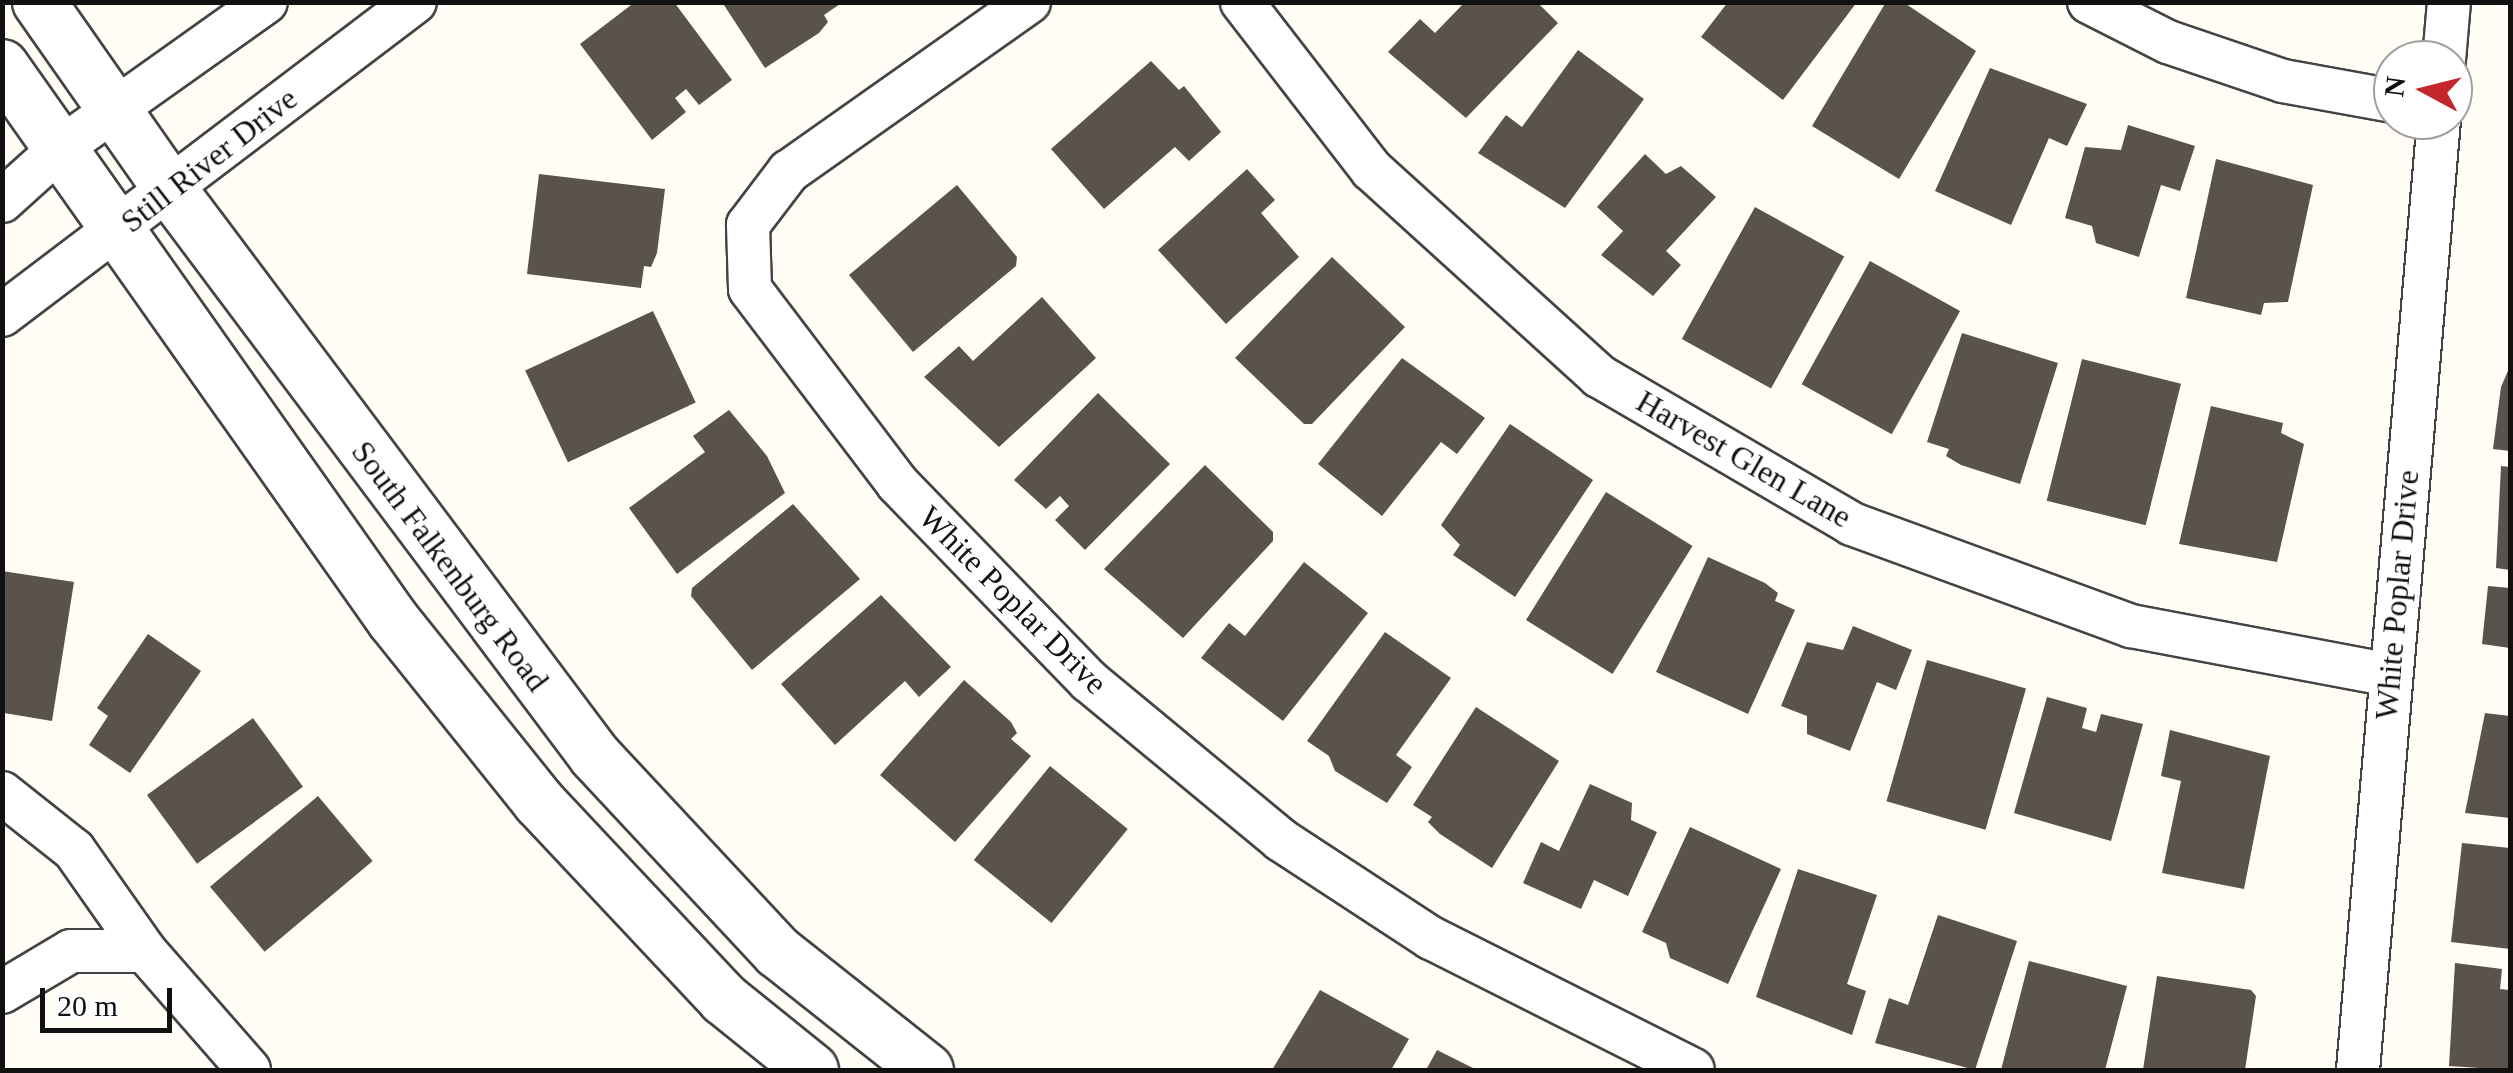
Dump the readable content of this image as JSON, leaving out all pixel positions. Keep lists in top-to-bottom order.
{
  "streets": {
    "street": [
      "Still River Drive",
      "Harvest Glen Lane",
      "South Falkenburg Road",
      "White Poplar Drive"
    ]
  },
  "crossings": [
    ["Still River Drive", "South Falkenburg Road"],
    ["Harvest Glen Lane", "White Poplar Drive"]
  ],
  "scale_bar": "20 m",
  "north": "left"
}
